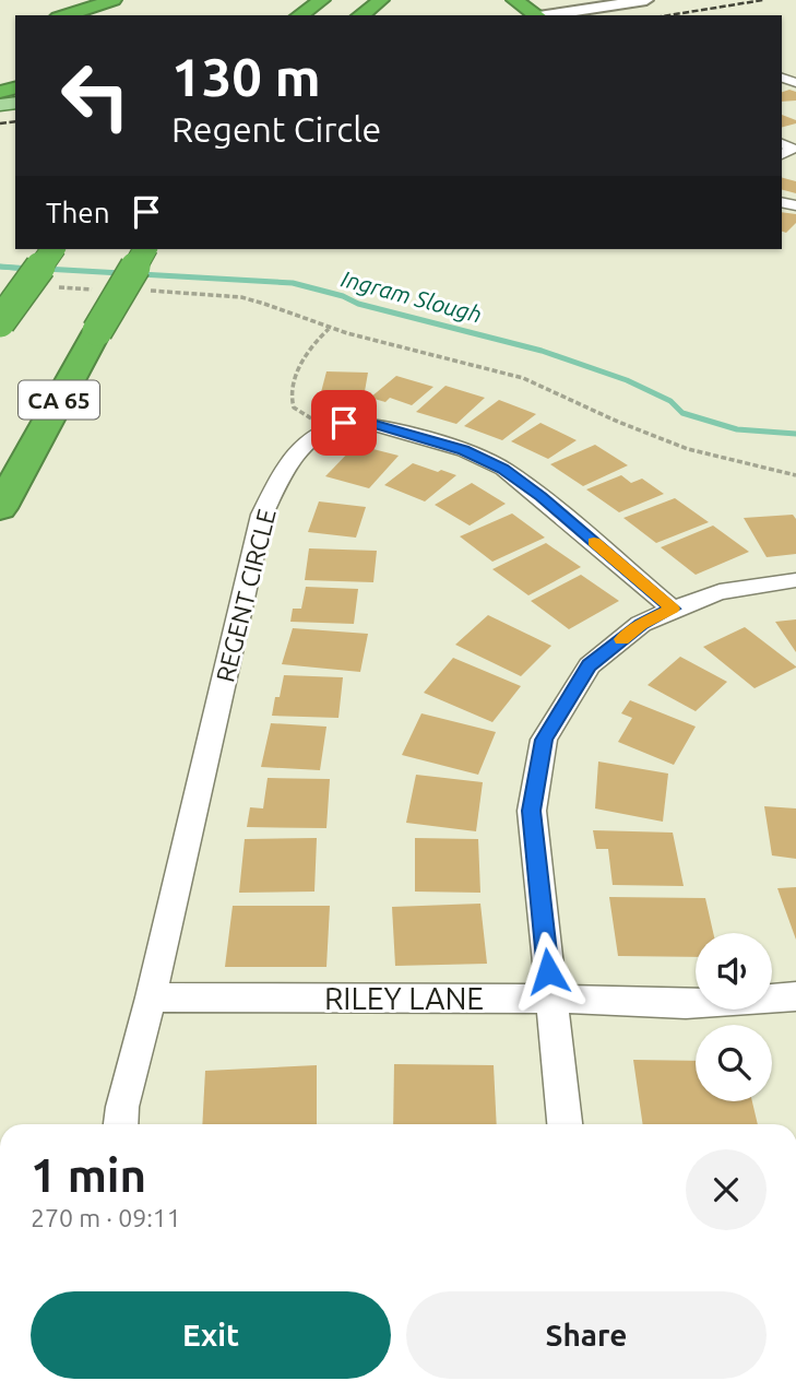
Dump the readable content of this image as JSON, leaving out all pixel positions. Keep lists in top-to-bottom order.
{
  "streets": {
    "highway": ["CA 65"],
    "street": ["REGENT CIRCLE", "RILEY LANE"]
  },
  "crossings": [
    ["REGENT CIRCLE", "RILEY LANE"]
  ],
  "water": ["Ingram Slough"],
  "page": {
    "turn": ["130 m", "Regent Circle"],
    "then": "Then",
    "heading": ["1 min", "270 m · 09:11"],
    "buttons": ["Exit", "Share"]
  }
}
